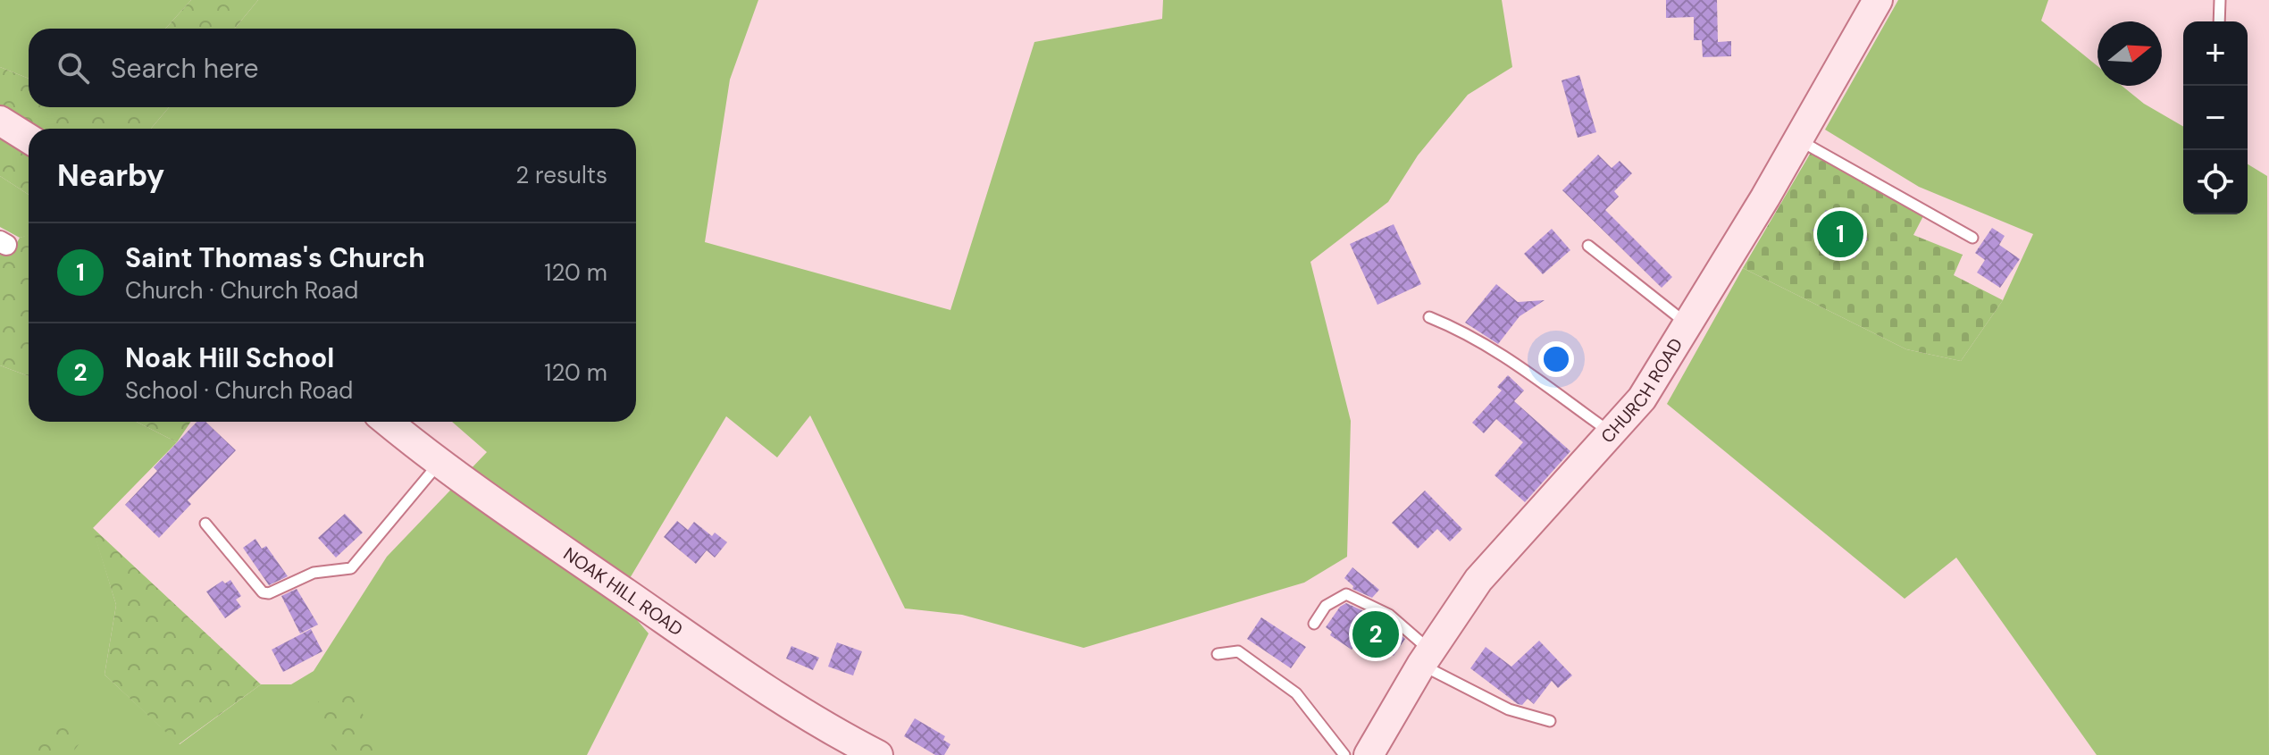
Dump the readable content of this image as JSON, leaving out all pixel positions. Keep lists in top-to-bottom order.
{
  "streets": {
    "street": ["CHURCH ROAD", "NOAK HILL ROAD"]
  },
  "north": "right",
  "page": {
    "map_buttons": ["+", "−"],
    "search": "Search here",
    "heading": ["Nearby", "2 results"],
    "pins": ["1", "2"],
    "list": [
      {
        "mark": "1",
        "name": "Saint Thomas's Church",
        "note": "Church · Church Road",
        "value": "120 m"
      },
      {
        "mark": "2",
        "name": "Noak Hill School",
        "note": "School · Church Road",
        "value": "120 m"
      }
    ]
  }
}
